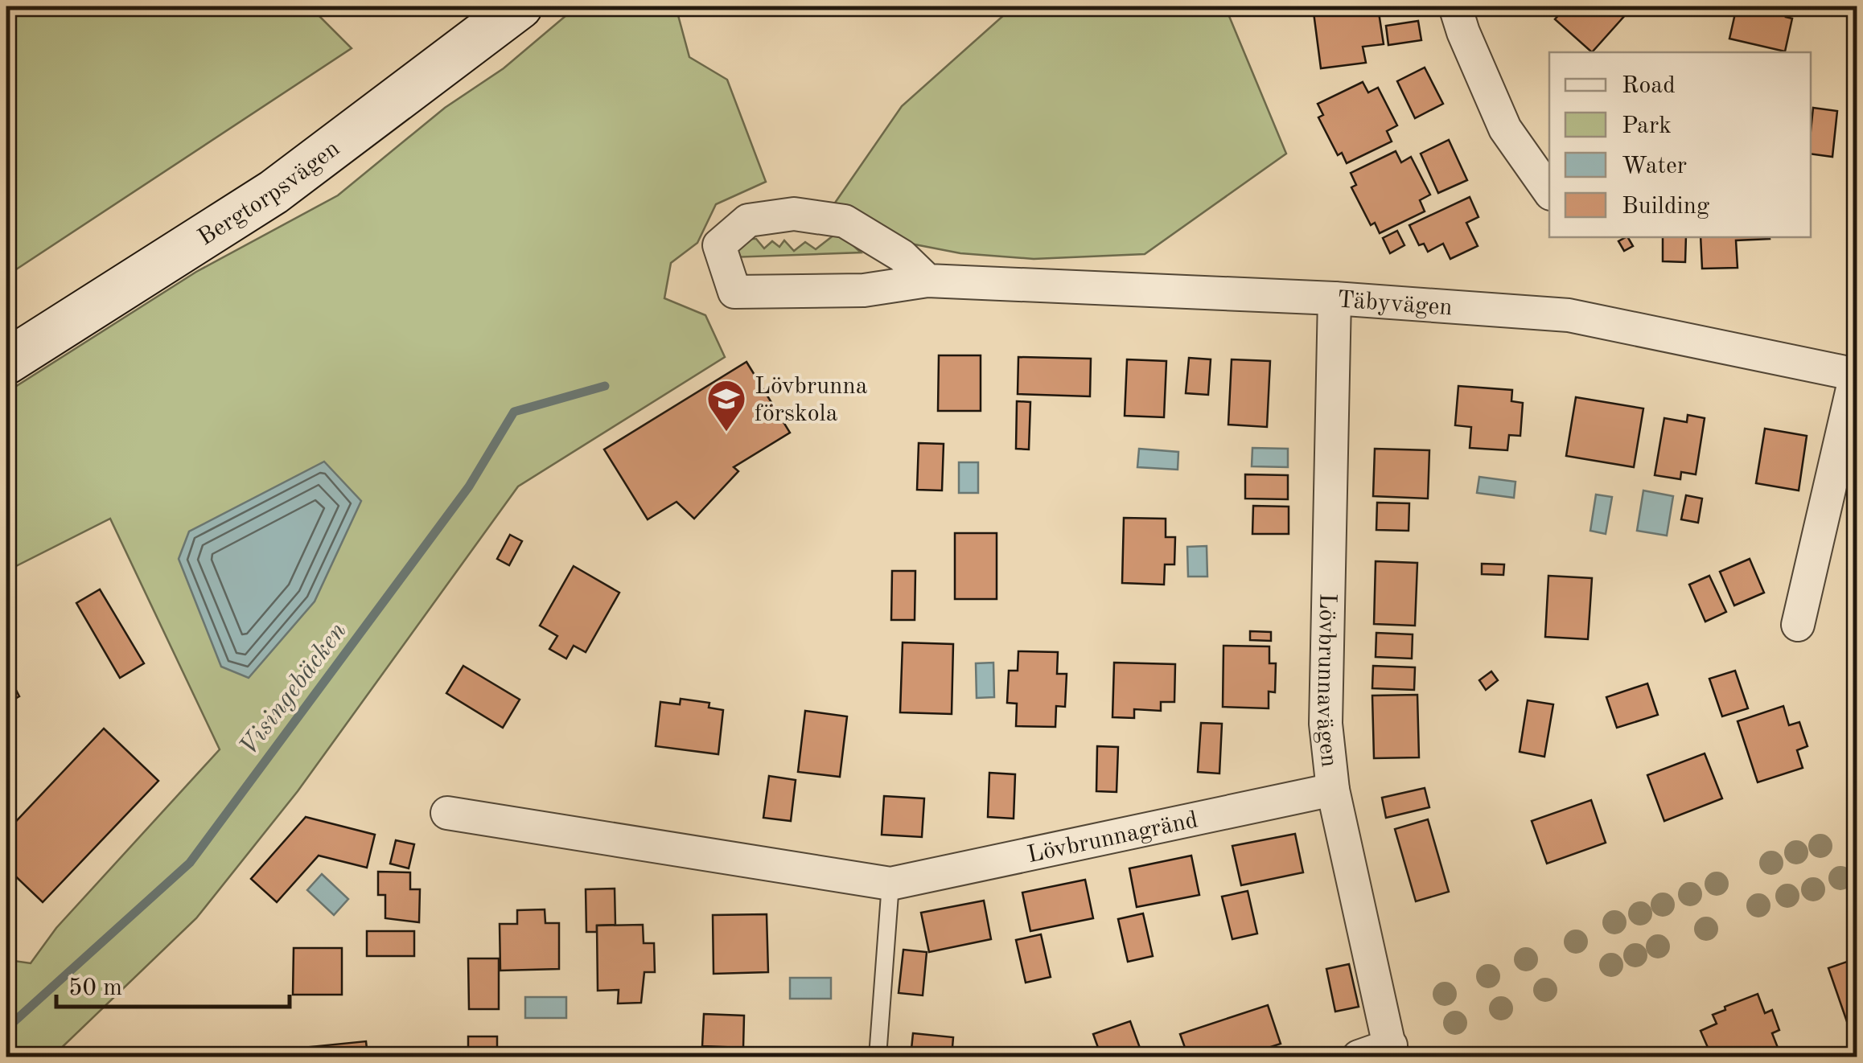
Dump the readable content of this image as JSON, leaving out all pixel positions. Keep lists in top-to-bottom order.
{
  "streets": {
    "main road": ["Bergtorpsvägen"],
    "street": ["Täbyvägen", "Lövbrunnavägen", "Lövbrunnagränd"]
  },
  "crossings": [
    ["Täbyvägen", "Lövbrunnavägen"],
    ["Lövbrunnavägen", "Lövbrunnagränd"]
  ],
  "water": ["Visingebäcken"],
  "places": {
    "school or university": ["Lövbrunna förskola"]
  },
  "legend": [
    "Road",
    "Park",
    "Water",
    "Building"
  ],
  "scale_bar": "50 m"
}
